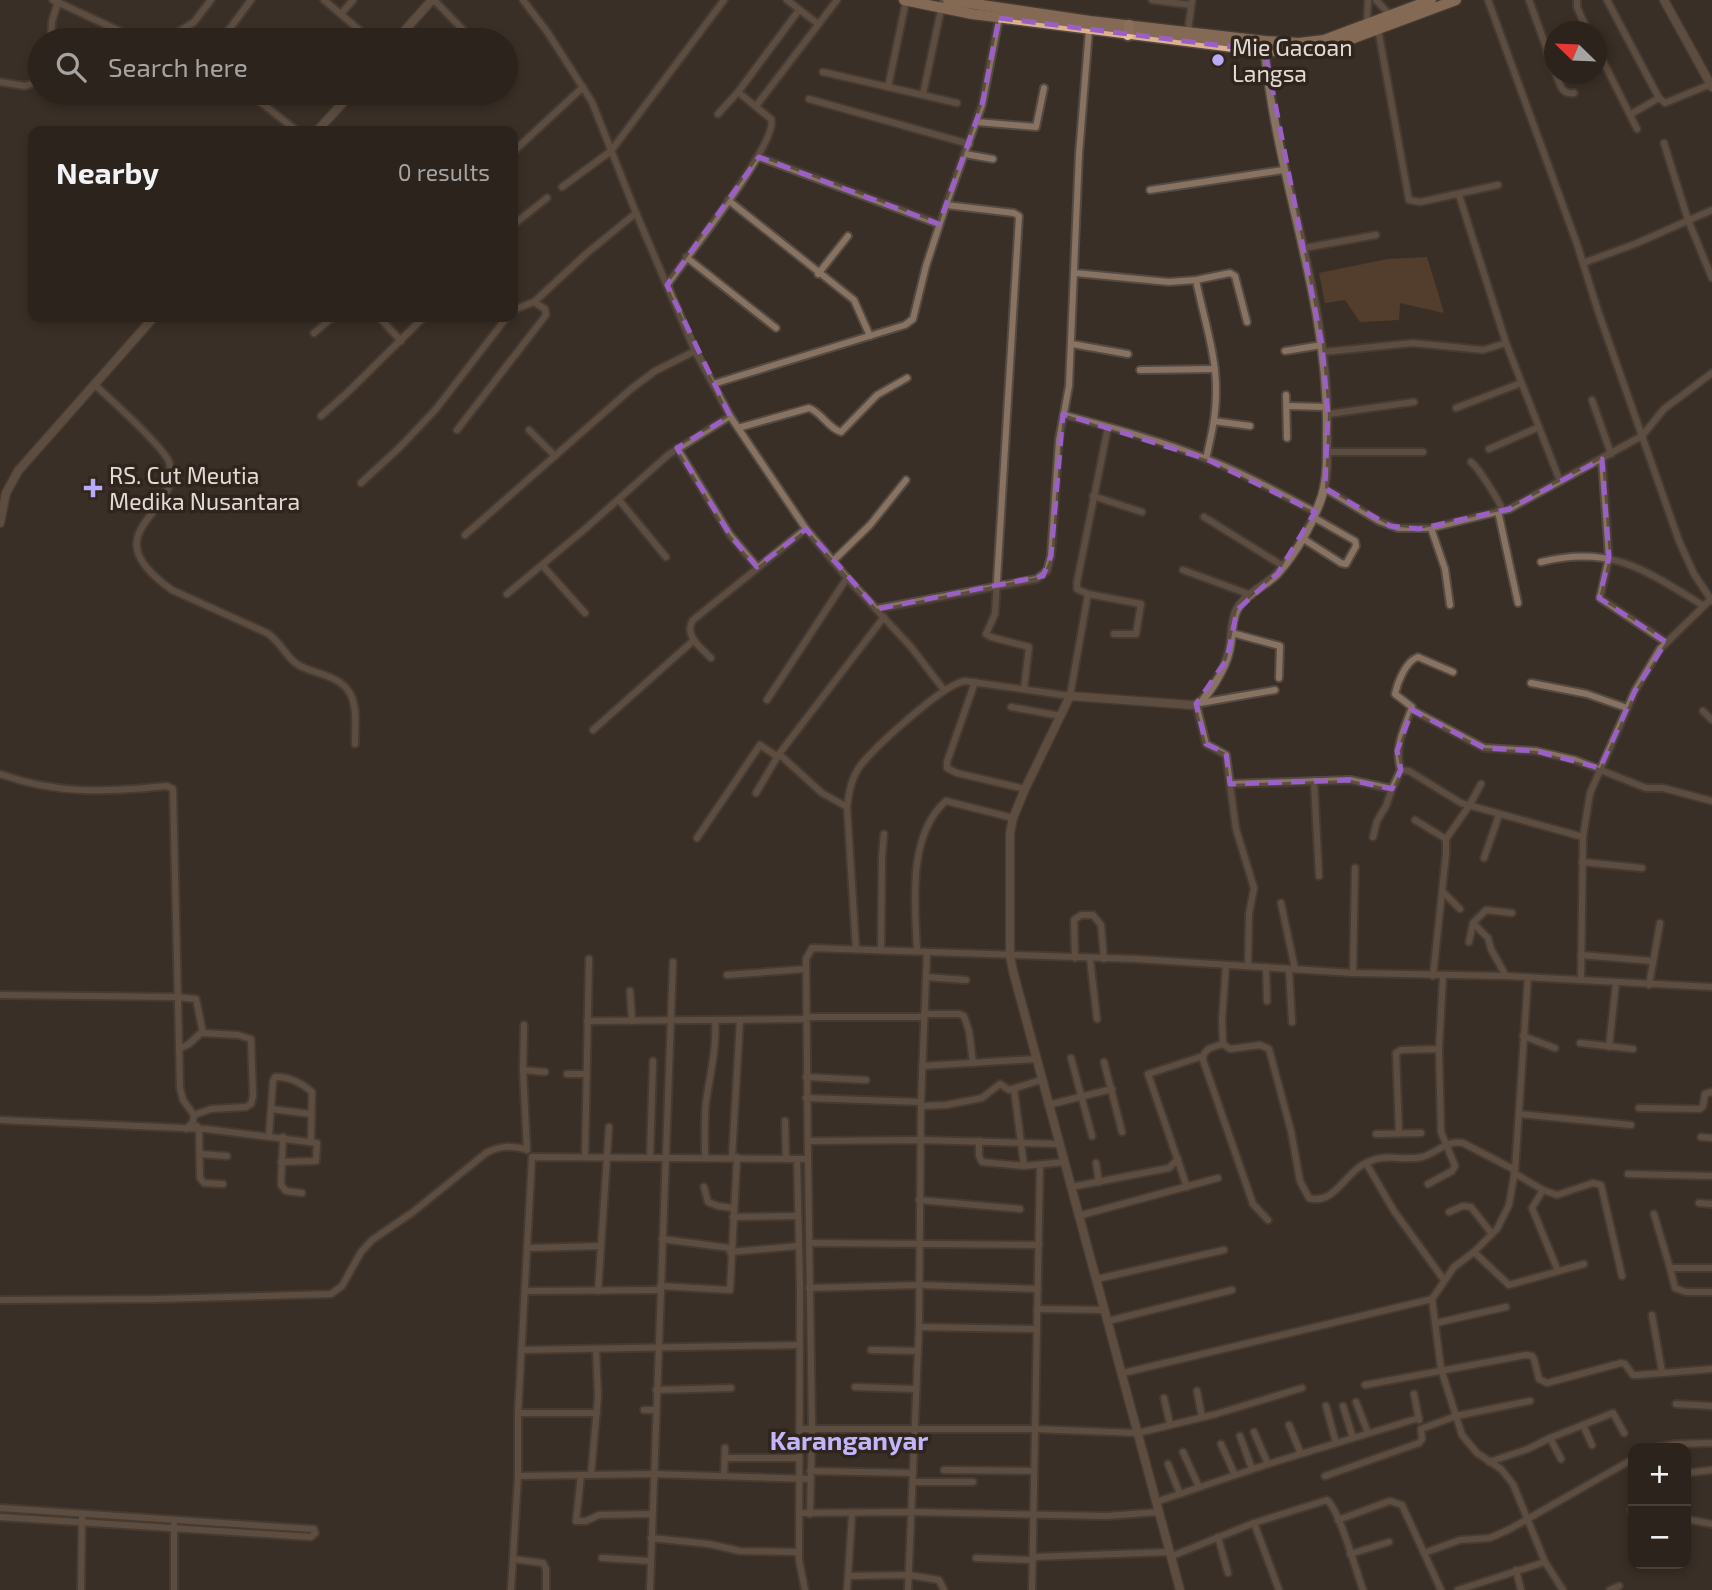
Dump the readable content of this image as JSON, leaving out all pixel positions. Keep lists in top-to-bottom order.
{
  "districts": ["Karanganyar"],
  "places": {
    "other": ["Mie Gacoan Langsa"],
    "health": ["RS. Cut Meutia Medika Nusantara"]
  },
  "north": "top left",
  "page": {
    "search": "Search here",
    "heading": ["Nearby", "0 results"],
    "map_buttons": ["+", "−"]
  }
}
